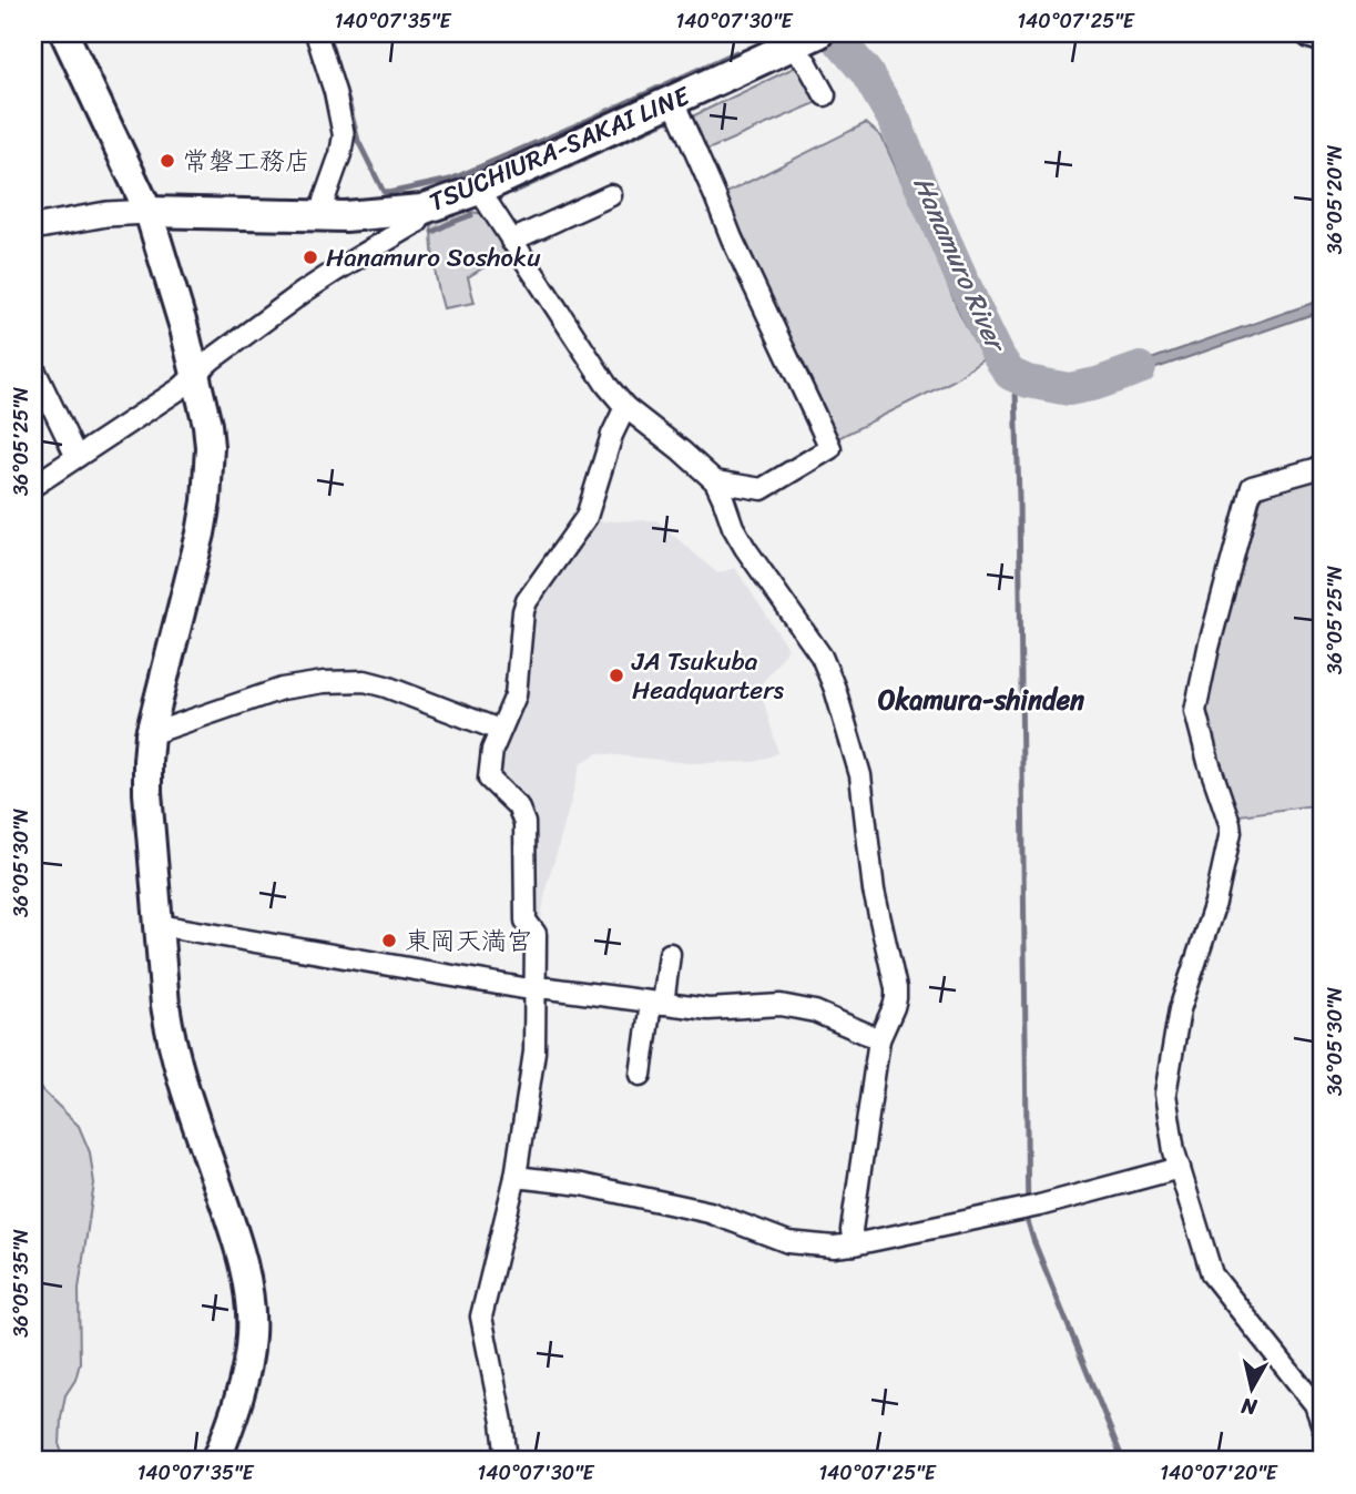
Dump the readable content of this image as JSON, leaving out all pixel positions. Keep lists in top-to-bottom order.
{
  "streets": {
    "main road": ["TSUCHIURA-SAKAI LINE"]
  },
  "districts": ["Okamura-shinden"],
  "water": ["Hanamuro River"],
  "places": [
    "常磐工務店",
    "Hanamuro Soshoku",
    "JA Tsukuba Headquarters",
    "東岡天満宮"
  ],
  "north": "bottom",
  "coordinates": [
    "140°07'35\"E",
    "140°07'30\"E",
    "140°07'25\"E",
    "36°05'20\"N",
    "36°05'25\"N",
    "36°05'30\"N",
    "36°05'35\"N",
    "140°07'20\"E"
  ]
}
